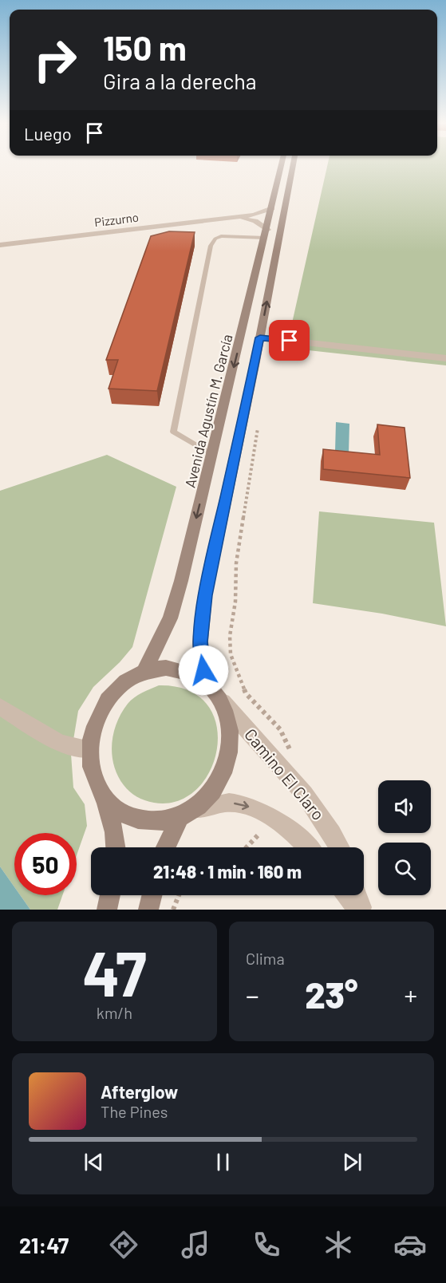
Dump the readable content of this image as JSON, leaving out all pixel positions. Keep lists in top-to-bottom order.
{
  "streets": {
    "main road": ["Avenida Agustín M. García"],
    "street": ["Pizzurno", "Camino El Claro"]
  },
  "crossings": [
    ["Pizzurno", "Avenida Agustín M. García"],
    ["Avenida Agustín M. García", "Camino El Claro"]
  ],
  "one_way": ["Camino El Claro"],
  "page": {
    "turn": ["150 m", "Gira a la derecha"],
    "then": "Luego",
    "limit": "50",
    "trip": "21:48 · 1 min · 160 m",
    "tile": [
      ["47", "km/h"],
      "Clima"
    ],
    "heat": ["−", "23°", "+"],
    "song": ["Afterglow", "The Pines"],
    "tabs": "21:47"
  }
}
